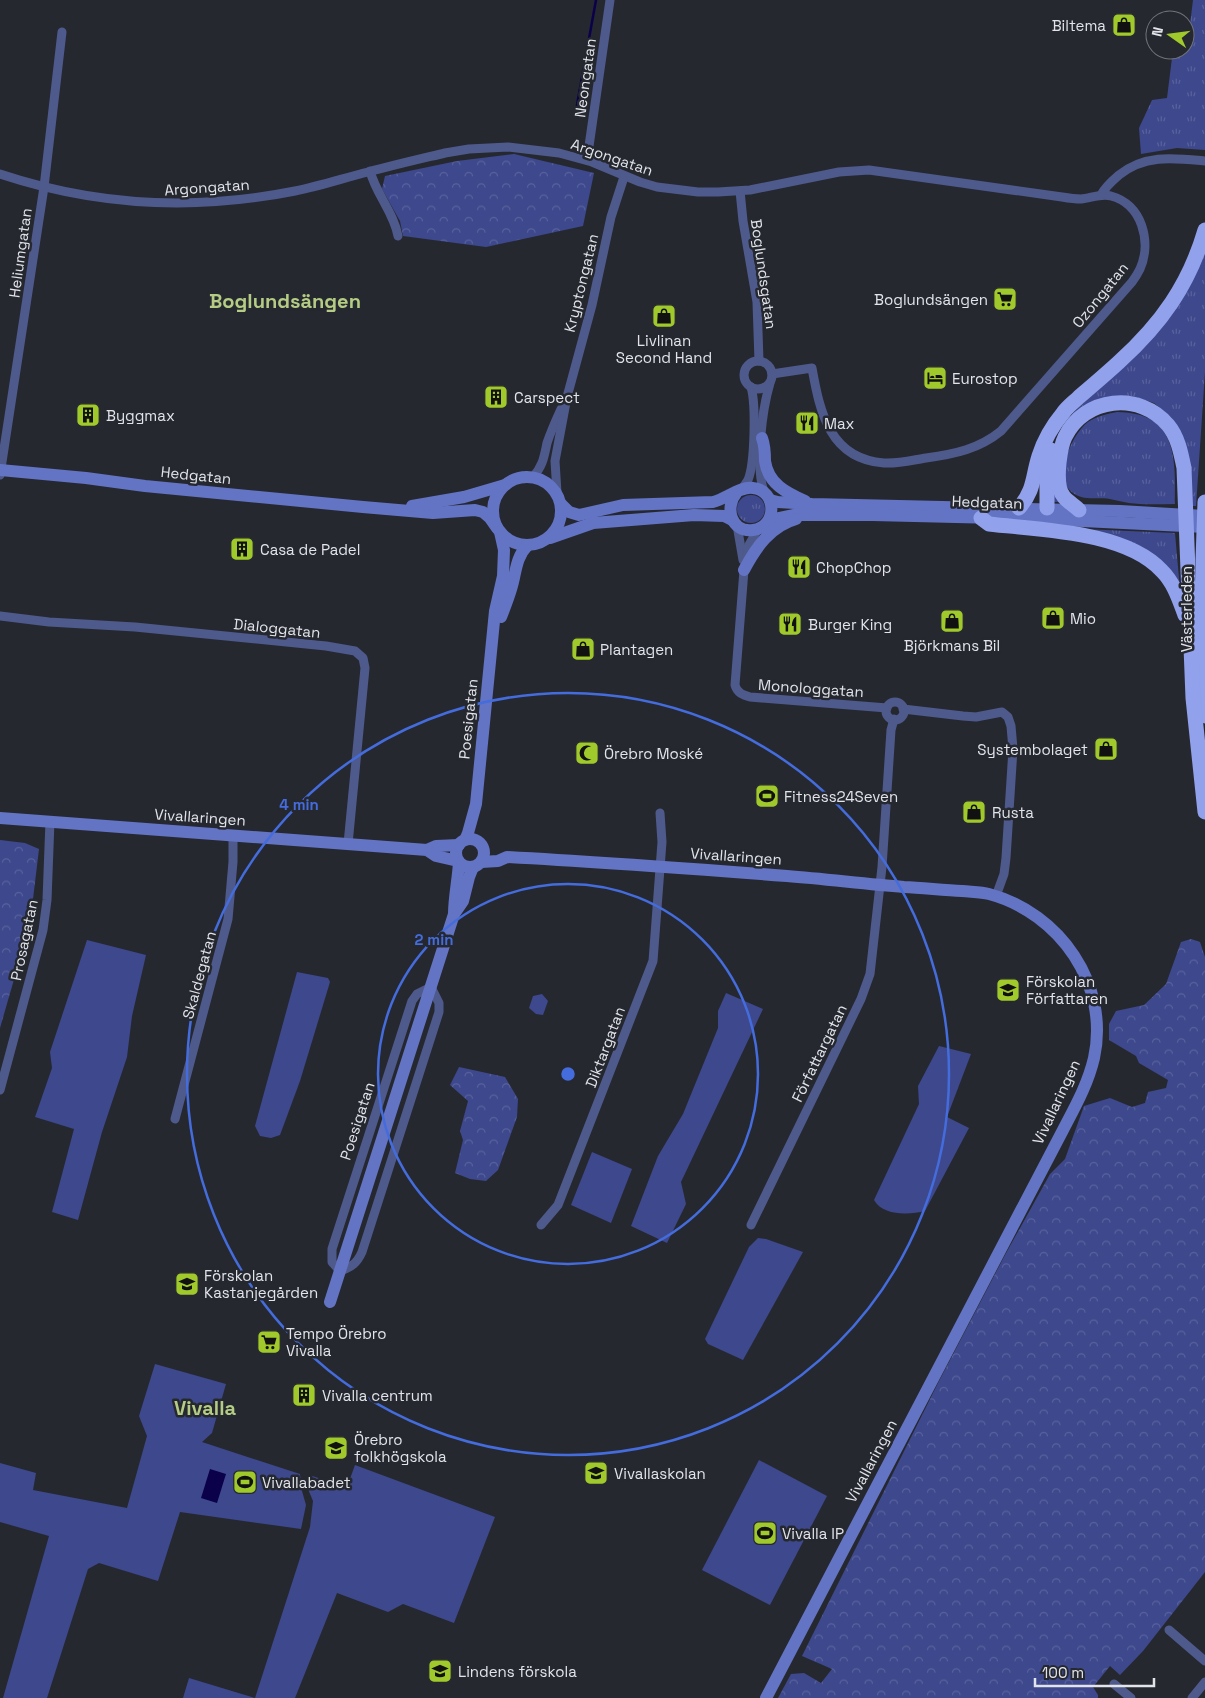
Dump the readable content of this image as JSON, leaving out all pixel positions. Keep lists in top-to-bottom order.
{
  "streets": {
    "highway": ["Västerleden"],
    "main road": ["Hedgatan", "Poesigatan", "Vivallaringen"],
    "street": [
      "Neongatan",
      "Argongatan",
      "Heliumgatan",
      "Boglundsgatan",
      "Kryptongatan",
      "Ozongatan",
      "Dialoggatan",
      "Monologgatan",
      "Prosagatan",
      "Skaldegatan",
      "Diktargatan",
      "Författargatan"
    ]
  },
  "crossings": [
    ["Neongatan", "Argongatan"],
    ["Argongatan", "Heliumgatan"],
    ["Argongatan", "Boglundsgatan"],
    ["Argongatan", "Kryptongatan"],
    ["Argongatan", "Ozongatan"],
    ["Heliumgatan", "Hedgatan"],
    ["Boglundsgatan", "Ozongatan"],
    ["Kryptongatan", "Hedgatan"],
    ["Kryptongatan", "Poesigatan"],
    ["Hedgatan", "Monologgatan"],
    ["Hedgatan", "Poesigatan"],
    ["Dialoggatan", "Vivallaringen"],
    ["Monologgatan", "Författargatan"],
    ["Poesigatan", "Vivallaringen"],
    ["Vivallaringen", "Prosagatan"],
    ["Vivallaringen", "Skaldegatan"],
    ["Vivallaringen", "Diktargatan"],
    ["Vivallaringen", "Författargatan"]
  ],
  "districts": ["Boglundsängen", "Vivalla"],
  "places": {
    "shop": [
      "Biltema",
      "Livlinan Second Hand",
      "Mio",
      "Björkmans Bil",
      "Plantagen",
      "Systembolaget",
      "Rusta"
    ],
    "supermarket": ["Boglundsängen", "Tempo Örebro Vivalla"],
    "hotel": ["Eurostop"],
    "building": [
      "Carspect",
      "Byggmax",
      "Casa de Padel",
      "Vivalla centrum"
    ],
    "restaurant": ["Max", "ChopChop", "Burger King"],
    "mosque": ["Örebro Moské"],
    "sports": ["Fitness24Seven", "Vivallabadet", "Vivalla IP"],
    "school or university": [
      "Förskolan Författaren",
      "Förskolan Kastanjegården",
      "Örebro folkhögskola",
      "Vivallaskolan",
      "Lindens förskola"
    ]
  },
  "scale_bar": "100 m",
  "north": "left",
  "rings": ["4 min", "2 min"]
}
